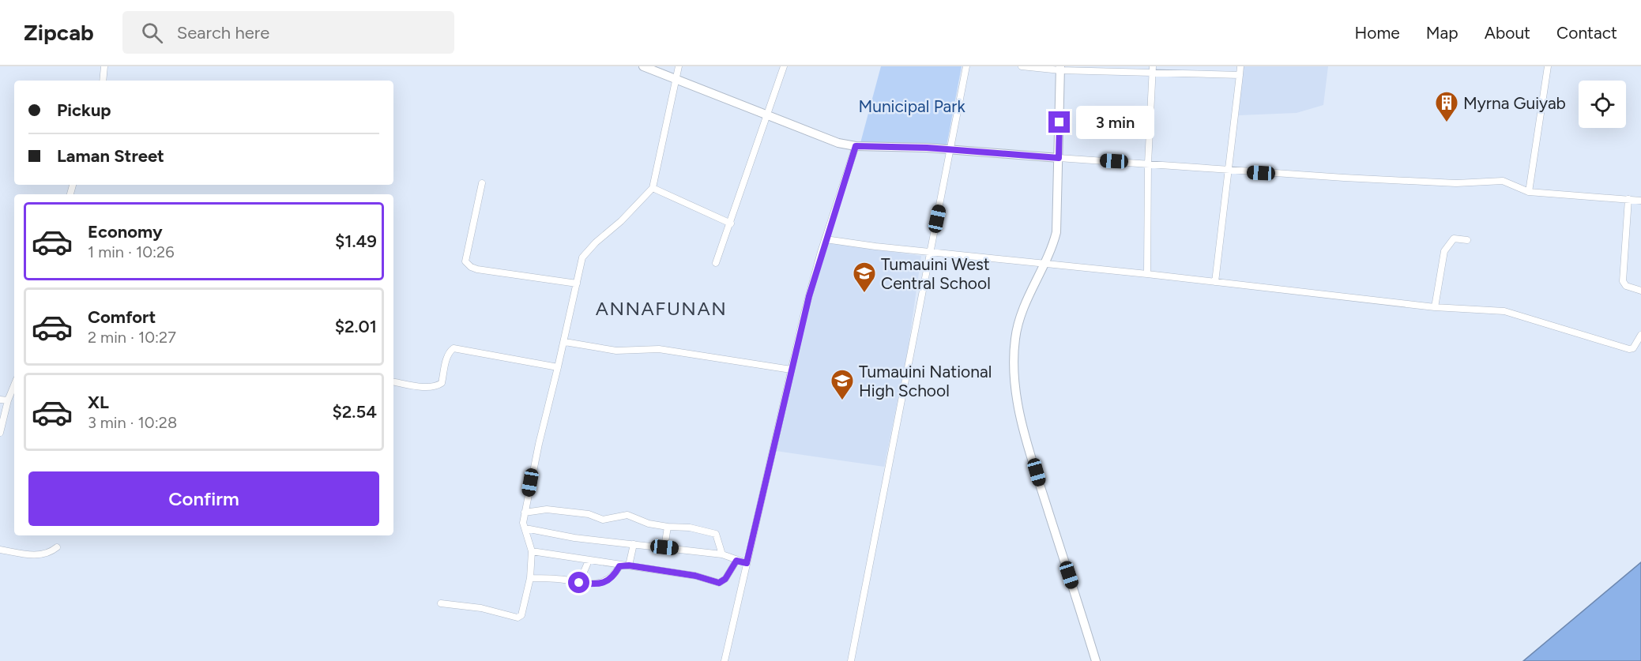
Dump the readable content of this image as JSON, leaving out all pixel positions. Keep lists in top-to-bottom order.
{
  "districts": ["ANNAFUNAN"],
  "parks": ["Municipal Park"],
  "places": {
    "building": ["Myrna Guiyab"],
    "school or university": ["Tumauini West Central School", "Tumauini National High School"]
  },
  "page": {
    "header": "Zipcab",
    "search": "Search here",
    "nav": [
      "Home",
      "Map",
      "About",
      "Contact"
    ],
    "banner": ["Pickup", "Laman Street"],
    "bubble": "3 min",
    "list": [
      {
        "name": "Economy",
        "note": "1 min · 10:26",
        "value": "$1.49"
      },
      {
        "name": "Comfort",
        "note": "2 min · 10:27",
        "value": "$2.01"
      },
      {
        "name": "XL",
        "note": "3 min · 10:28",
        "value": "$2.54"
      }
    ],
    "buttons": "Confirm"
  }
}
